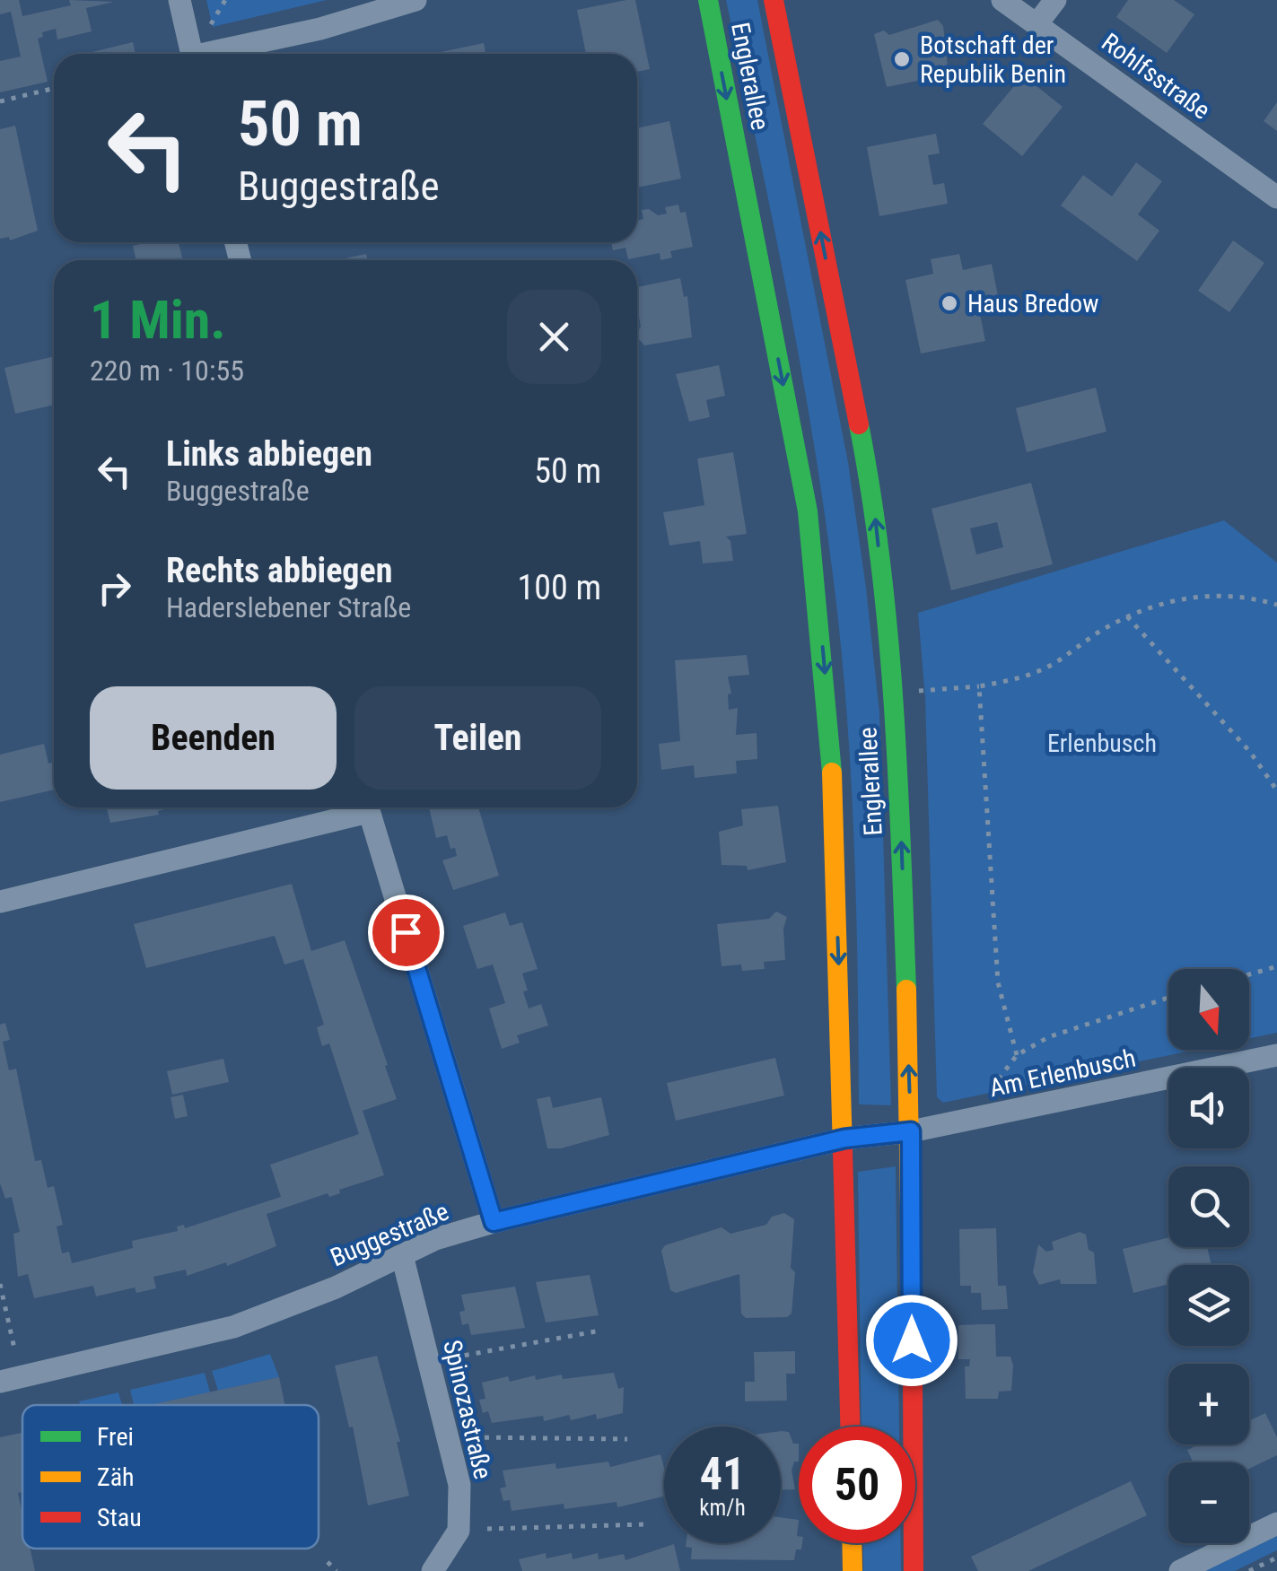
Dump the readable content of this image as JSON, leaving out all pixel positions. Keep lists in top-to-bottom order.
{
  "streets": {
    "main road": ["Englerallee"],
    "street": [
      "Rohlfsstraße",
      "Am Erlenbusch",
      "Buggestraße",
      "Spinozastraße"
    ]
  },
  "crossings": [
    ["Englerallee", "Am Erlenbusch"],
    ["Englerallee", "Buggestraße"],
    ["Am Erlenbusch", "Buggestraße"],
    ["Buggestraße", "Spinozastraße"]
  ],
  "parks": ["Erlenbusch"],
  "places": ["Botschaft der Republik Benin", "Haus Bredow"],
  "legend": ["Frei", "Zäh", "Stau"],
  "north": "bottom",
  "page": {
    "turn": ["50 m", "Buggestraße"],
    "heading": ["1 Min.", "220 m · 10:55"],
    "list": [
      {
        "name": "Links abbiegen",
        "note": "Buggestraße",
        "value": "50 m"
      },
      {
        "name": "Rechts abbiegen",
        "note": "Haderslebener Straße",
        "value": "100 m"
      }
    ],
    "buttons": ["Beenden", "Teilen"],
    "map_buttons": ["+", "−"],
    "speed": "41 km/h",
    "limit": "50"
  }
}
